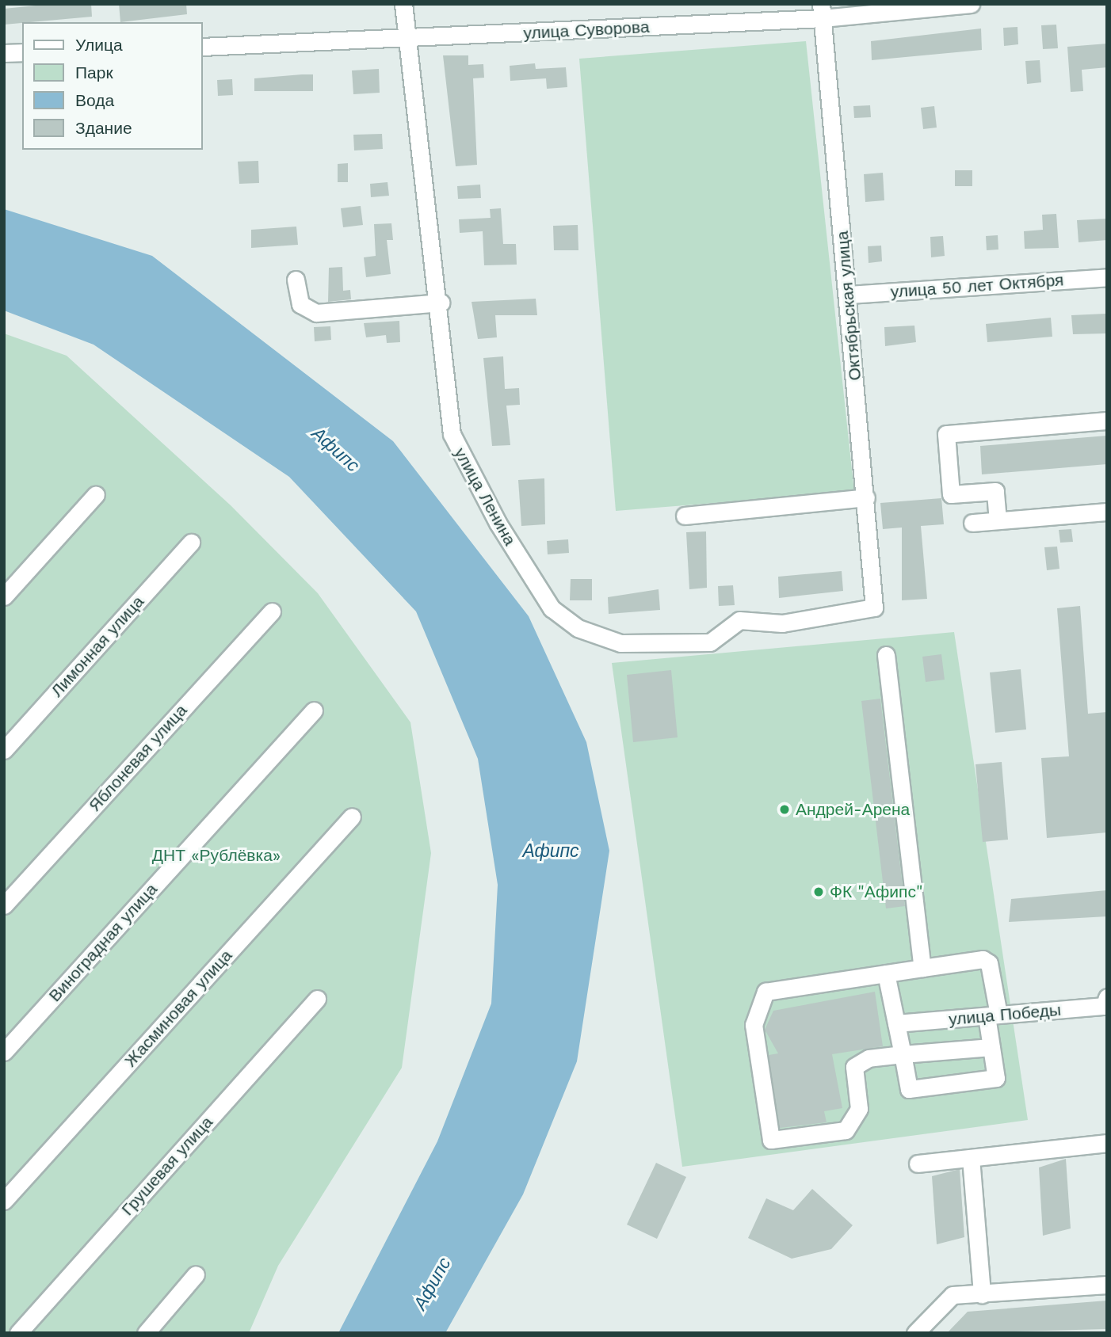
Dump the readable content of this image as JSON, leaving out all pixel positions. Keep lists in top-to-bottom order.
{
  "streets": {
    "street": [
      "улица Суворова",
      "улица 50 лет Октября",
      "Октябрьская улица",
      "улица Ленина",
      "Лимонная улица",
      "Яблоневая улица",
      "Виноградная улица",
      "Жасминовая улица",
      "улица Победы",
      "Грушевая улица"
    ]
  },
  "crossings": [
    ["улица Суворова", "Октябрьская улица"],
    ["улица Суворова", "улица Ленина"],
    ["улица 50 лет Октября", "Октябрьская улица"],
    ["Октябрьская улица", "улица Ленина"]
  ],
  "water": ["Афипс"],
  "parks": ["ДНТ «Рублёвка»"],
  "places": ["Андрей-Арена", "ФК \"Афипс\""],
  "legend": [
    "Улица",
    "Парк",
    "Вода",
    "Здание"
  ]
}
